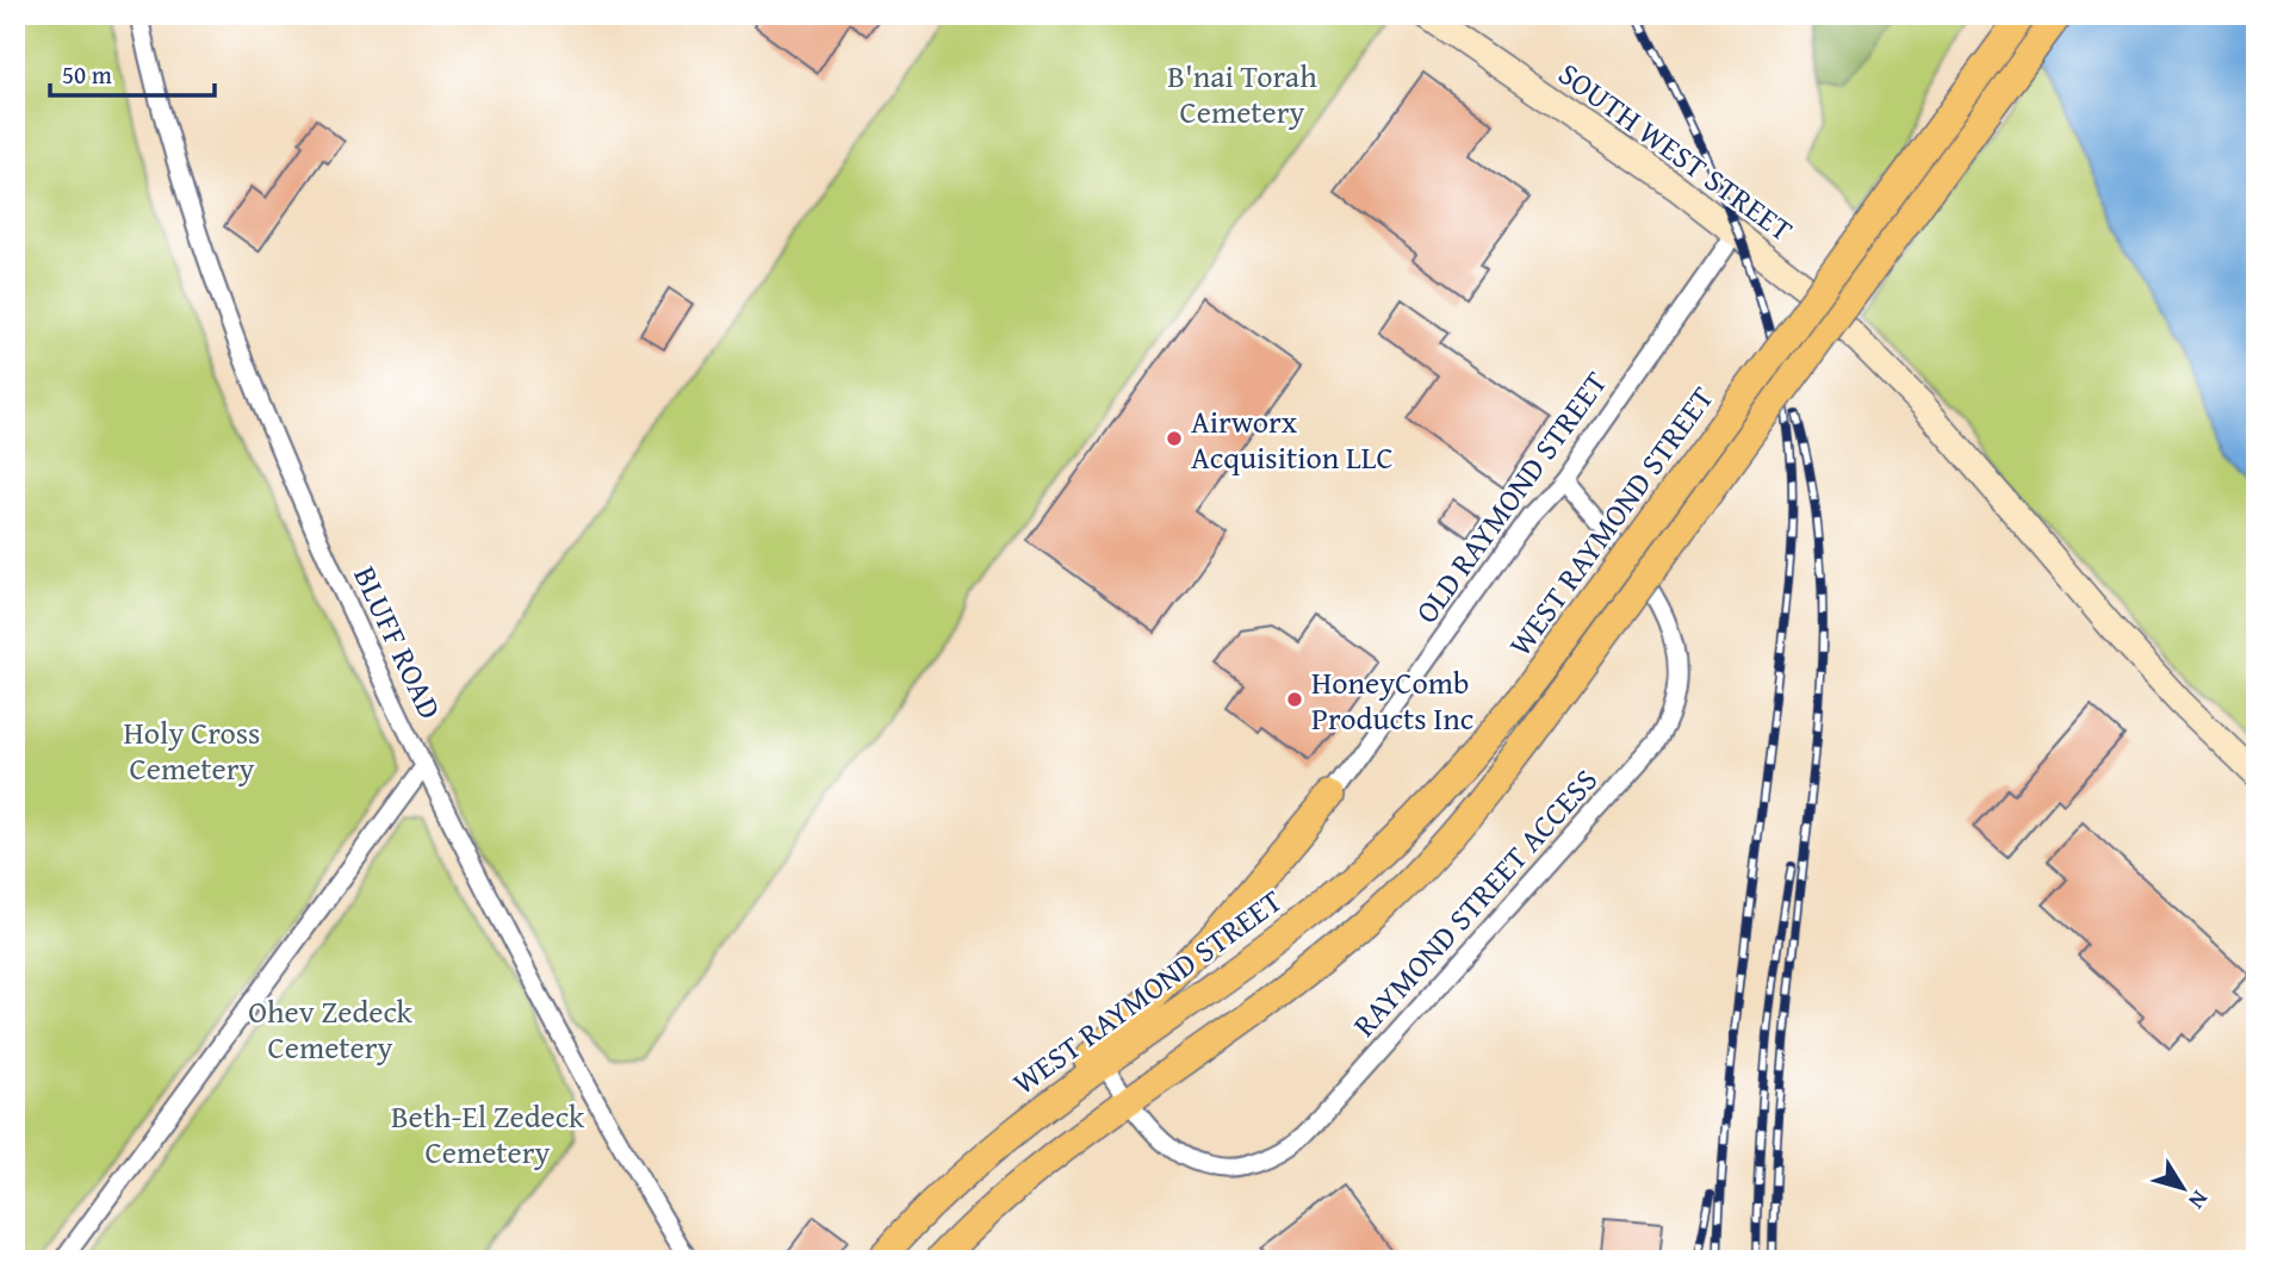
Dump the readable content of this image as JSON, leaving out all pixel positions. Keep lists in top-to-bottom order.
{
  "streets": {
    "main road": ["SOUTH WEST STREET", "WEST RAYMOND STREET"],
    "street": ["OLD RAYMOND STREET", "BLUFF ROAD", "RAYMOND STREET ACCESS"]
  },
  "crossings": [
    ["SOUTH WEST STREET", "OLD RAYMOND STREET"],
    ["OLD RAYMOND STREET", "RAYMOND STREET ACCESS"],
    ["WEST RAYMOND STREET", "RAYMOND STREET ACCESS"]
  ],
  "parks": [
    "B'nai Torah Cemetery",
    "Holy Cross Cemetery",
    "Ohev Zedeck Cemetery",
    "Beth-El Zedeck Cemetery"
  ],
  "places": ["Airworx Acquisition LLC", "HoneyComb Products Inc"],
  "scale_bar": "50 m",
  "north": "bottom right"
}
